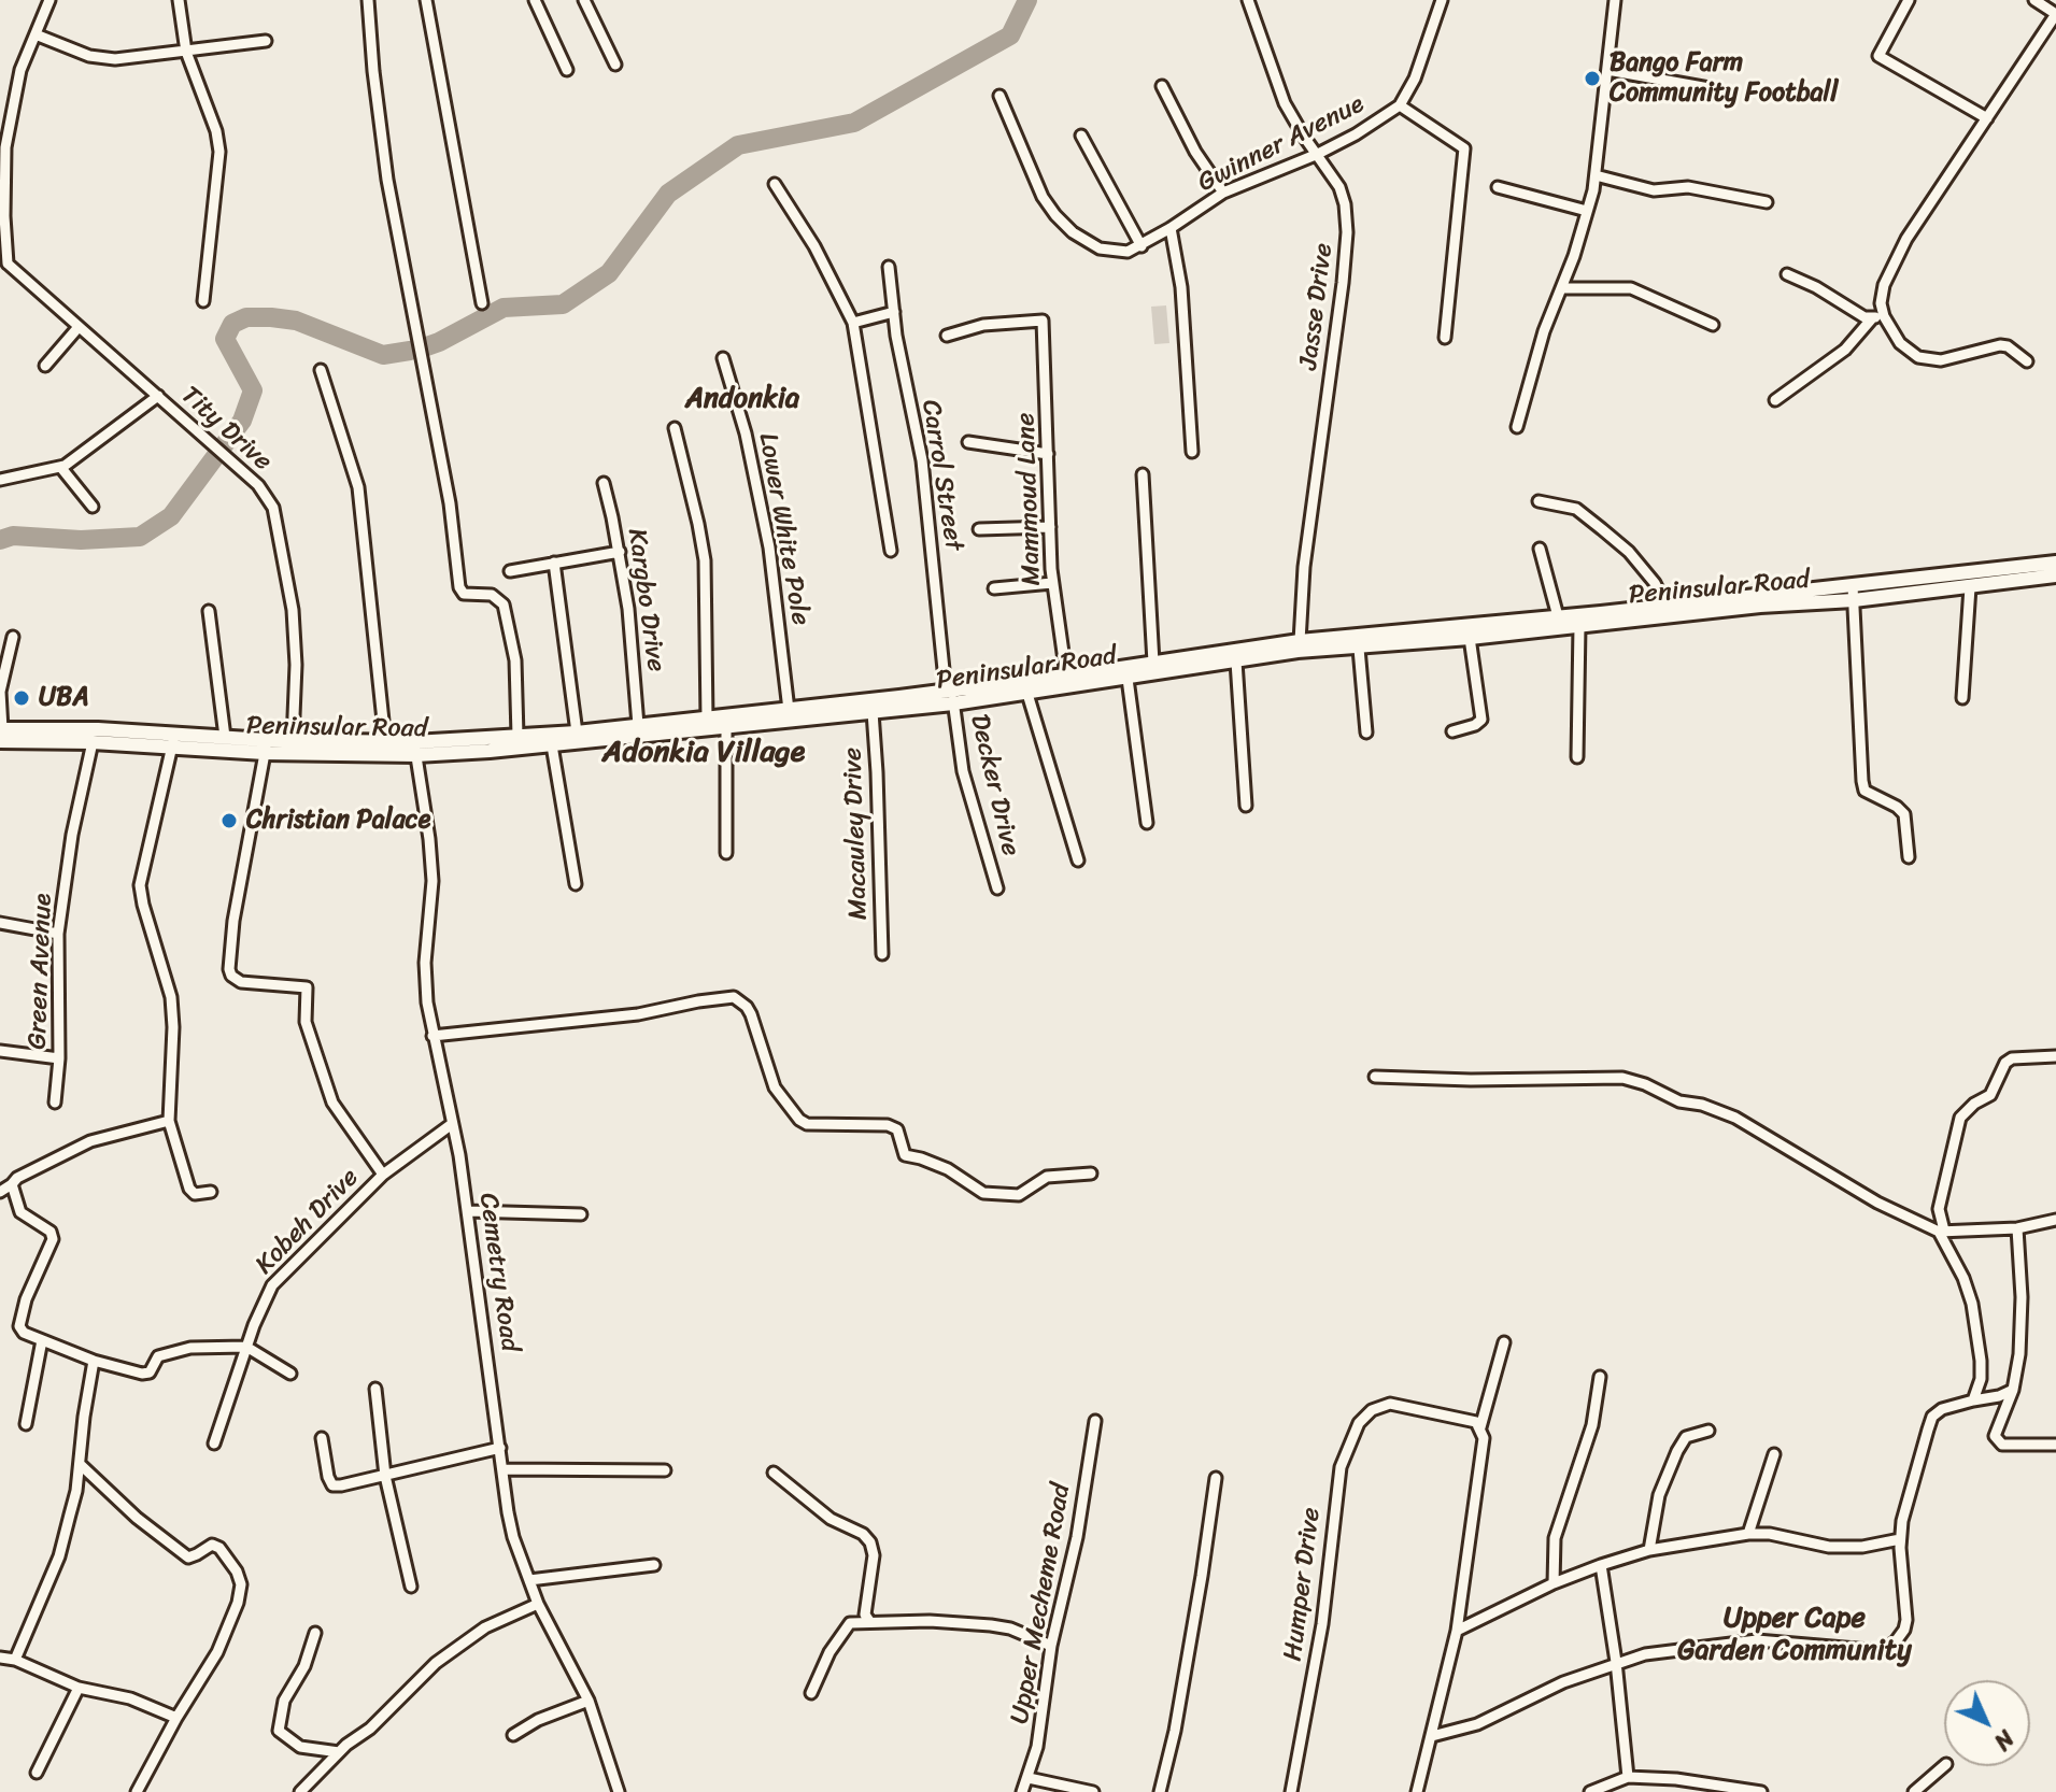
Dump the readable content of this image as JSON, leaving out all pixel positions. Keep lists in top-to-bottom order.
{
  "streets": {
    "main road": ["Peninsular Road"],
    "street": [
      "Gwinner Avenue",
      "Jasse Drive",
      "Tity Drive",
      "Carrol Street",
      "Mammoud Lane",
      "Lower White Pole",
      "Kargbo Drive",
      "Decker Drive",
      "Macauley Drive",
      "Green Avenue",
      "Kobeh Drive",
      "Cemetry Road",
      "Humper Drive",
      "Upper Mecheme Road"
    ]
  },
  "crossings": [
    ["Gwinner Avenue", "Jasse Drive"],
    ["Jasse Drive", "Peninsular Road"],
    ["Tity Drive", "Peninsular Road"],
    ["Carrol Street", "Peninsular Road"],
    ["Carrol Street", "Decker Drive"],
    ["Mammoud Lane", "Peninsular Road"],
    ["Lower White Pole", "Peninsular Road"],
    ["Peninsular Road", "Kargbo Drive"],
    ["Peninsular Road", "Decker Drive"],
    ["Peninsular Road", "Macauley Drive"],
    ["Peninsular Road", "Green Avenue"],
    ["Peninsular Road", "Cemetry Road"],
    ["Kobeh Drive", "Cemetry Road"]
  ],
  "districts": ["Andonkia", "Adonkia Village", "Upper Cape Garden Community"],
  "places": ["Bango Farm Community Football", "UBA", "Christian Palace"],
  "north": "bottom right"
}
